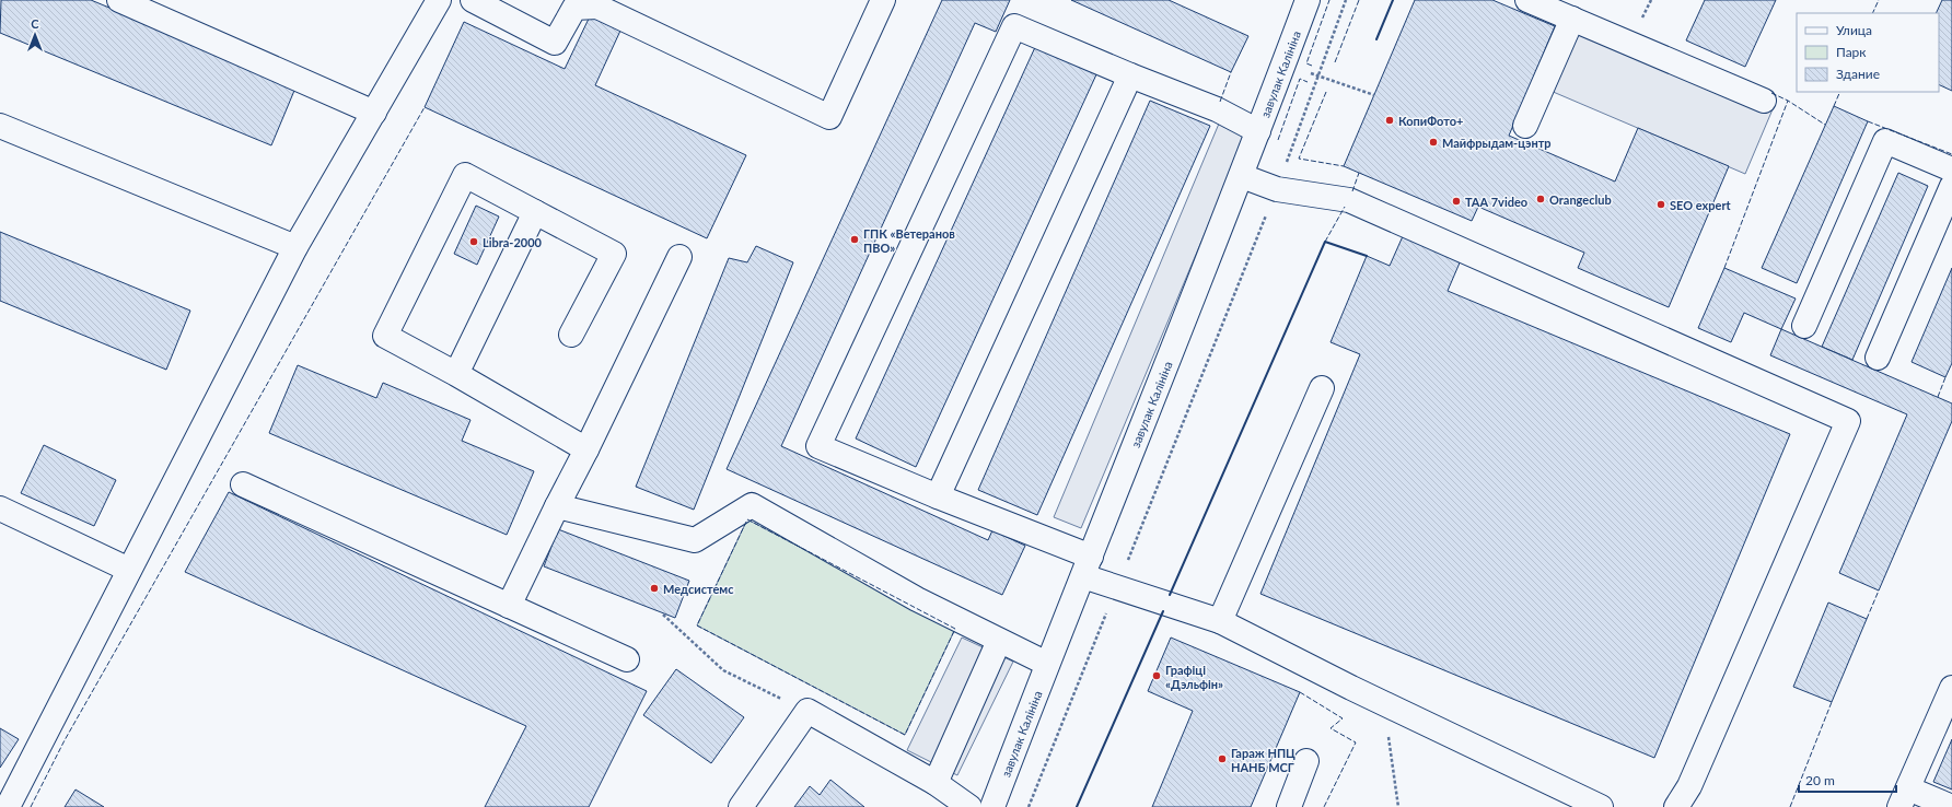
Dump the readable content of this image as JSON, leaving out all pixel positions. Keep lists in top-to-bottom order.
{
  "streets": {
    "street": ["завулак Калініна"]
  },
  "places": [
    "КопиФото+",
    "Майфрыдам-цэнтр",
    "Orangeclub",
    "ТАА 7video",
    "SEO expert",
    "ГПК «Ветеранов ПВО»",
    "Libra-2000",
    "Медсистемс",
    "Графіці «Дэльфін»",
    "Гараж НПЦ НАНБ МСГ"
  ],
  "legend": ["Улица", "Парк", "Здание"],
  "scale_bar": "20 m",
  "north": "top"
}
